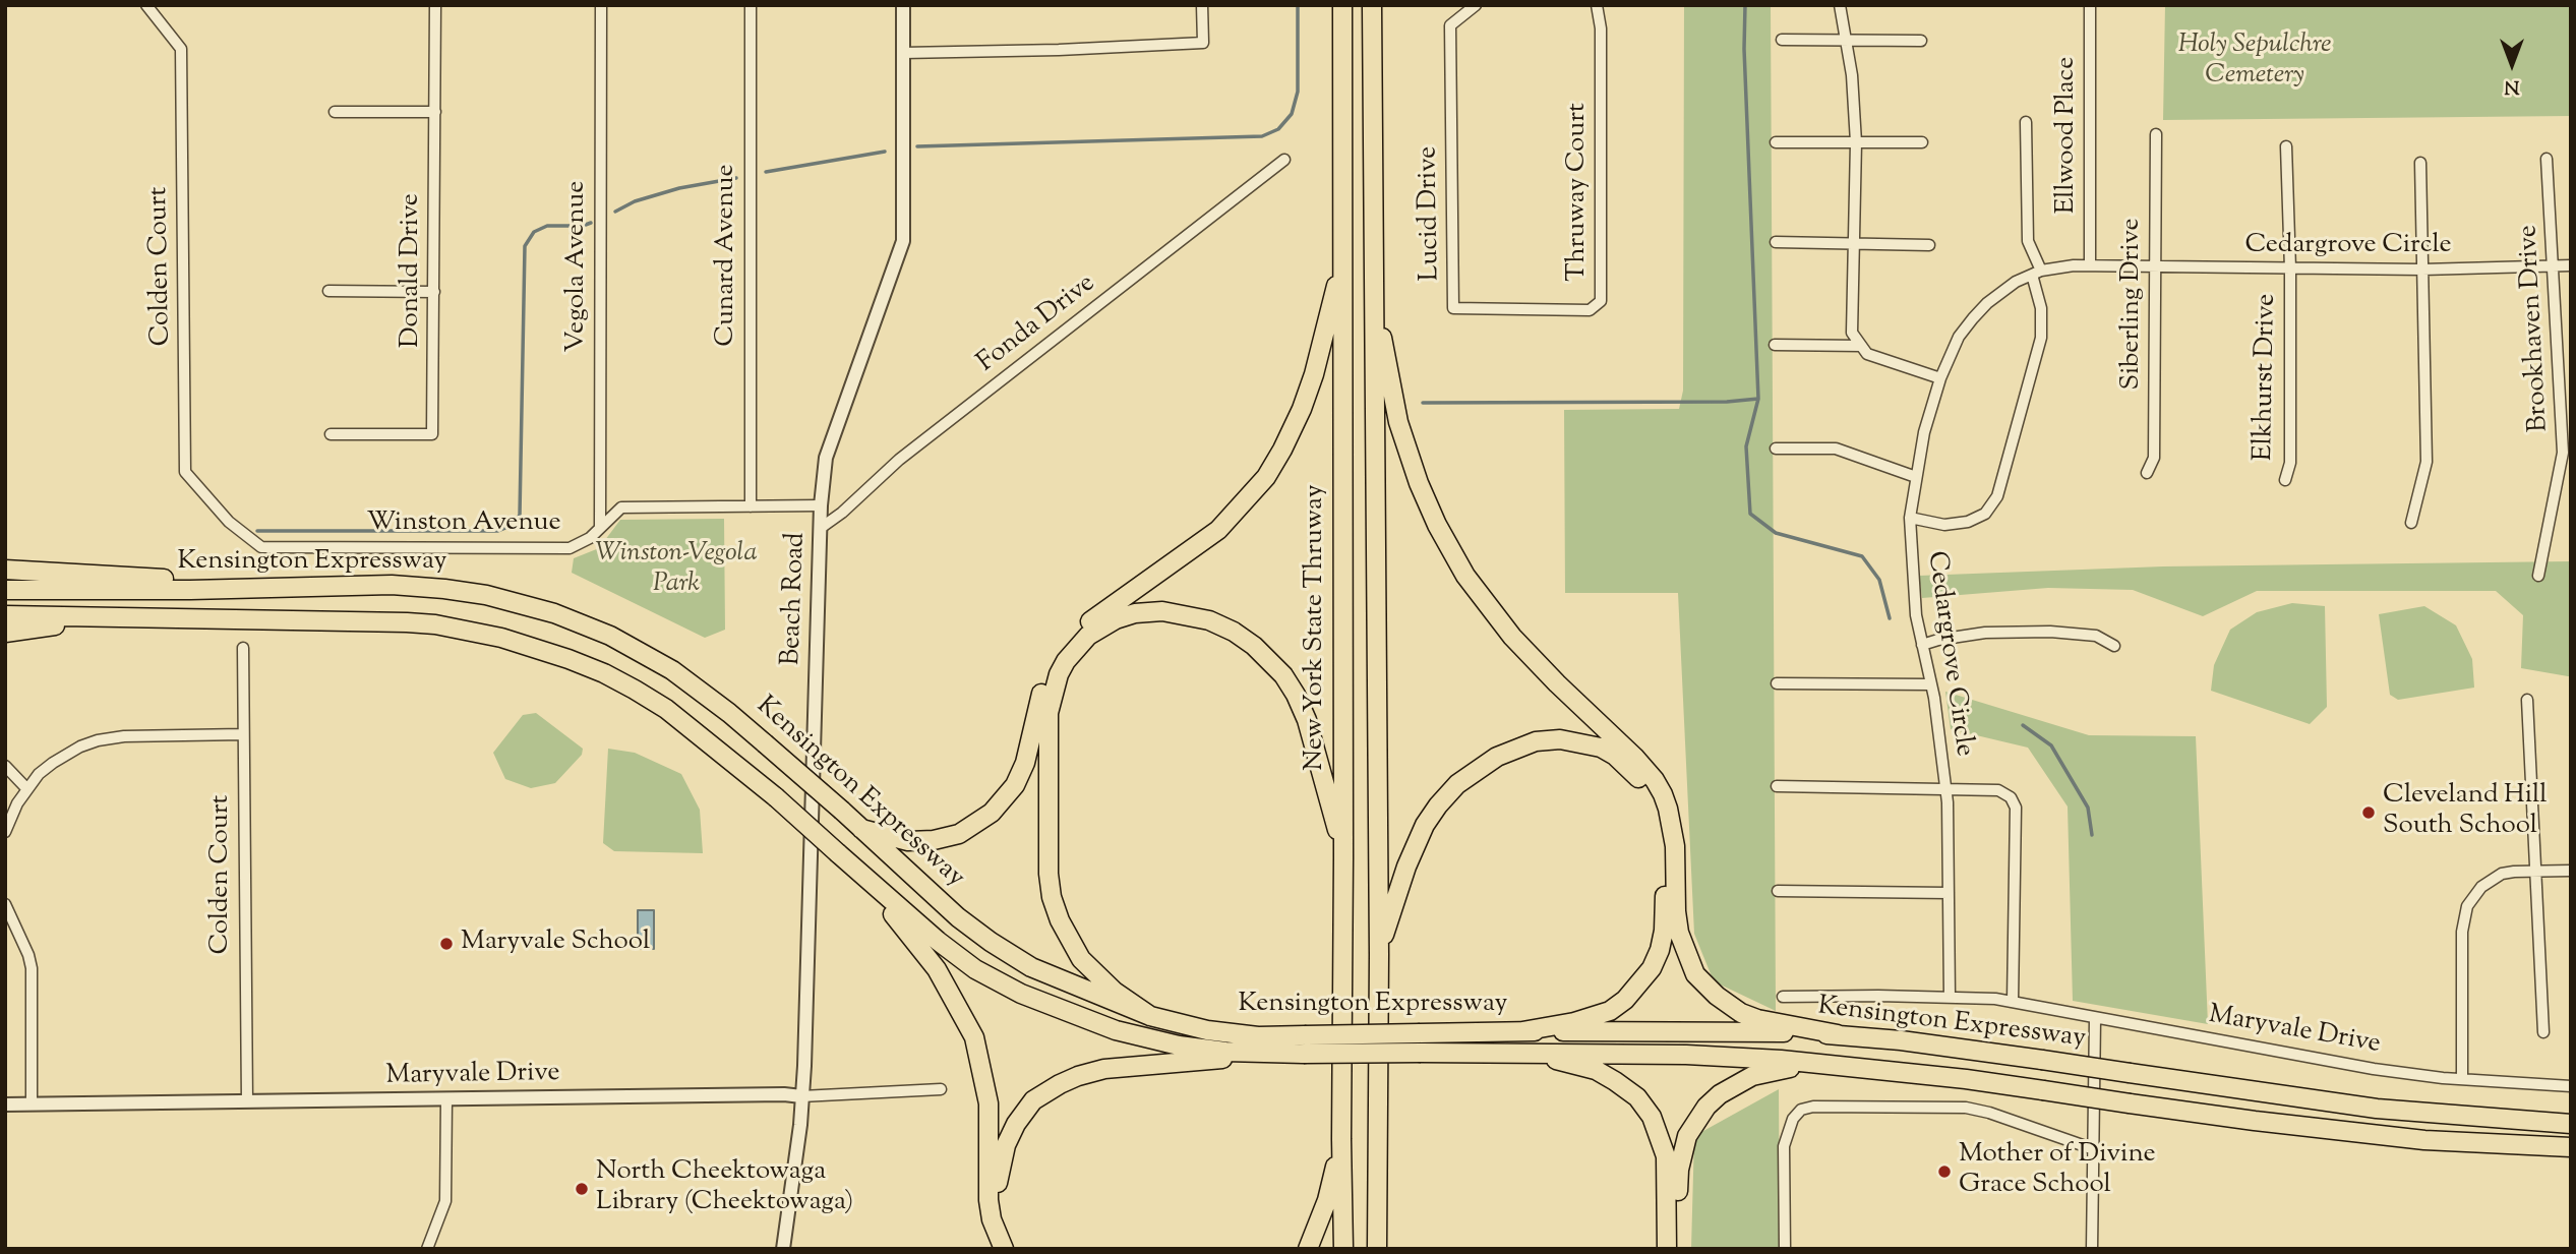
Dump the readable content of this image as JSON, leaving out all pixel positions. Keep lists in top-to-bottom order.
{
  "streets": {
    "highway": ["Kensington Expressway", "New York State Thruway"],
    "street": [
      "Ellwood Place",
      "Thruway Court",
      "Lucid Drive",
      "Cedargrove Circle",
      "Cunard Avenue",
      "Colden Court",
      "Vegola Avenue",
      "Donald Drive",
      "Siberling Drive",
      "Fonda Drive",
      "Brookhaven Drive",
      "Elkhurst Drive",
      "Winston Avenue",
      "Beach Road",
      "Maryvale Drive"
    ]
  },
  "crossings": [
    ["Ellwood Place", "Cedargrove Circle"],
    ["Thruway Court", "Lucid Drive"],
    ["Cedargrove Circle", "Siberling Drive"],
    ["Cedargrove Circle", "Brookhaven Drive"],
    ["Cedargrove Circle", "Elkhurst Drive"],
    ["Cedargrove Circle", "Maryvale Drive"],
    ["Cunard Avenue", "Winston Avenue"],
    ["Colden Court", "Winston Avenue"],
    ["Colden Court", "Maryvale Drive"],
    ["Vegola Avenue", "Winston Avenue"],
    ["Fonda Drive", "Beach Road"],
    ["Winston Avenue", "Beach Road"],
    ["Beach Road", "Maryvale Drive"]
  ],
  "parks": ["Holy Sepulchre Cemetery", "Winston-Vegola Park"],
  "places": [
    "Cleveland Hill South School",
    "Maryvale School",
    "Mother of Divine Grace School",
    "North Cheektowaga Library (Cheektowaga)"
  ],
  "north": "bottom"
}
